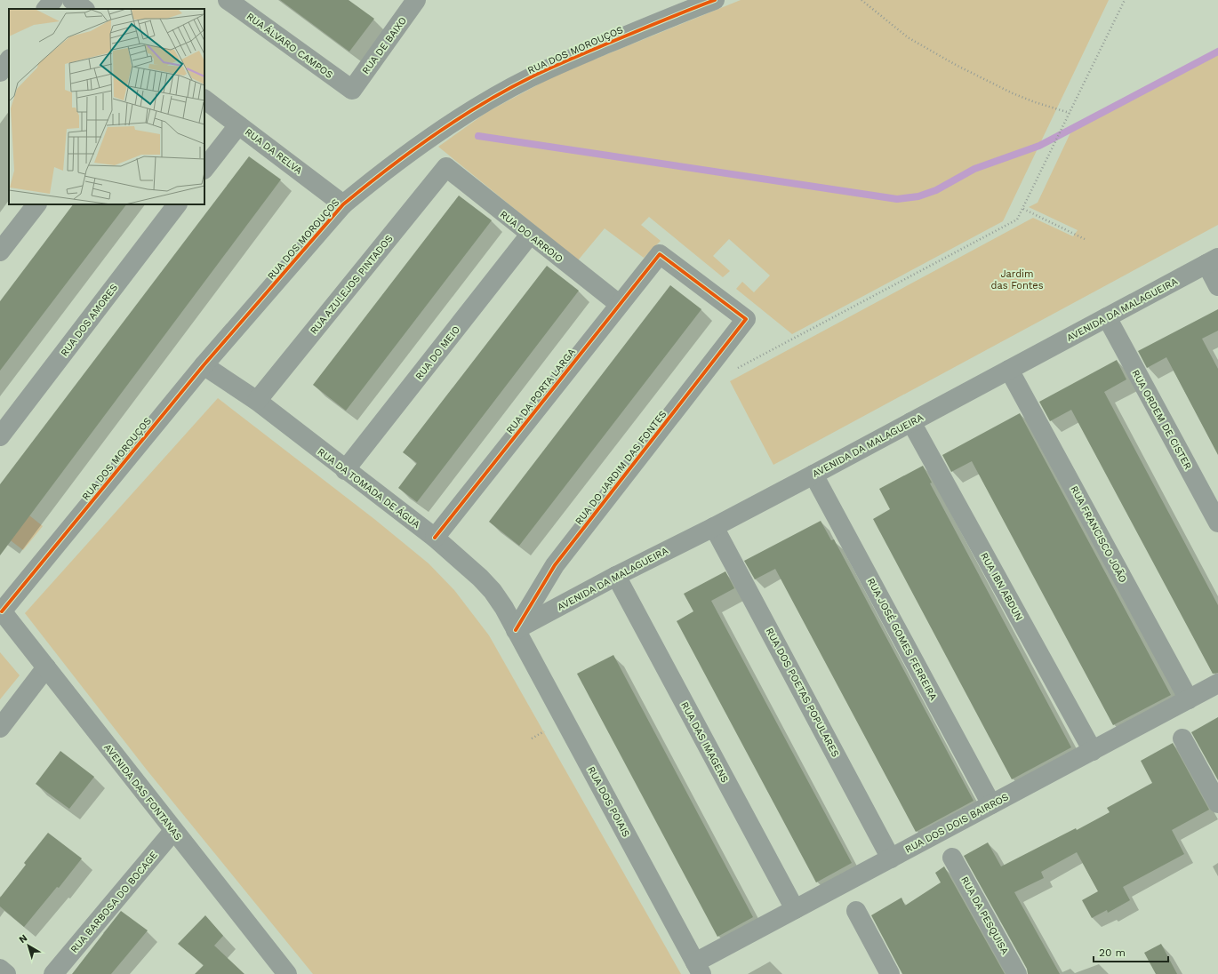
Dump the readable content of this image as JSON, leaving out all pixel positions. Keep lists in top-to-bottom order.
{
  "streets": {
    "street": [
      "RUA ÁLVARO CAMPOS",
      "RUA DE BAIXO",
      "RUA DOS MOROUÇOS",
      "RUA DA RELVA",
      "RUA DO ARROIO",
      "RUA AZULEJOS PINTADOS",
      "AVENIDA DA MALAGUEIRA",
      "RUA DOS AMORES",
      "RUA DO MEIO",
      "RUA DA PORTA LARGA",
      "RUA ORDEM DE CISTER",
      "RUA DO JARDIM DAS FONTES",
      "RUA DA TOMADA DE ÁGUA",
      "RUA FRANCISCO JOÃO",
      "RUA IBN ABDUN",
      "RUA JOSÉ GOMES FERREIRA",
      "RUA DOS POETAS POPULARES",
      "RUA DAS IMAGENS",
      "AVENIDA DAS FONTANAS",
      "RUA DOS POIAIS",
      "RUA DOS DOIS BAIRROS",
      "RUA BARBOSA DO BOCAGE",
      "RUA DA PESQUISA"
    ]
  },
  "crossings": [
    ["RUA ÁLVARO CAMPOS", "RUA DE BAIXO"],
    ["RUA DOS MOROUÇOS", "RUA DA RELVA"],
    ["RUA DOS MOROUÇOS", "RUA DA TOMADA DE ÁGUA"],
    ["RUA DOS MOROUÇOS", "AVENIDA DAS FONTANAS"],
    ["RUA DO ARROIO", "RUA AZULEJOS PINTADOS"],
    ["RUA DO ARROIO", "RUA DO MEIO"],
    ["RUA DO ARROIO", "RUA DA PORTA LARGA"],
    ["RUA AZULEJOS PINTADOS", "RUA DA TOMADA DE ÁGUA"],
    ["AVENIDA DA MALAGUEIRA", "RUA ORDEM DE CISTER"],
    ["AVENIDA DA MALAGUEIRA", "RUA DO JARDIM DAS FONTES"],
    ["AVENIDA DA MALAGUEIRA", "RUA DA TOMADA DE ÁGUA"],
    ["AVENIDA DA MALAGUEIRA", "RUA FRANCISCO JOÃO"],
    ["AVENIDA DA MALAGUEIRA", "RUA IBN ABDUN"],
    ["AVENIDA DA MALAGUEIRA", "RUA JOSÉ GOMES FERREIRA"],
    ["AVENIDA DA MALAGUEIRA", "RUA DOS POETAS POPULARES"],
    ["AVENIDA DA MALAGUEIRA", "RUA DAS IMAGENS"],
    ["AVENIDA DA MALAGUEIRA", "RUA DOS POIAIS"],
    ["RUA DO MEIO", "RUA DA TOMADA DE ÁGUA"],
    ["RUA DA PORTA LARGA", "RUA DO JARDIM DAS FONTES"],
    ["RUA DA PORTA LARGA", "RUA DA TOMADA DE ÁGUA"],
    ["RUA DO JARDIM DAS FONTES", "RUA DA TOMADA DE ÁGUA"],
    ["RUA DO JARDIM DAS FONTES", "RUA DOS POIAIS"],
    ["RUA DA TOMADA DE ÁGUA", "RUA DOS POIAIS"],
    ["RUA FRANCISCO JOÃO", "RUA DOS DOIS BAIRROS"],
    ["RUA IBN ABDUN", "RUA DOS DOIS BAIRROS"],
    ["RUA JOSÉ GOMES FERREIRA", "RUA DOS DOIS BAIRROS"],
    ["RUA DOS POETAS POPULARES", "RUA DOS DOIS BAIRROS"],
    ["RUA DAS IMAGENS", "RUA DOS DOIS BAIRROS"],
    ["AVENIDA DAS FONTANAS", "RUA BARBOSA DO BOCAGE"],
    ["RUA DOS POIAIS", "RUA DOS DOIS BAIRROS"]
  ],
  "parks": ["Jardim das Fontes"],
  "scale_bar": "20 m",
  "north": "top left"
}
